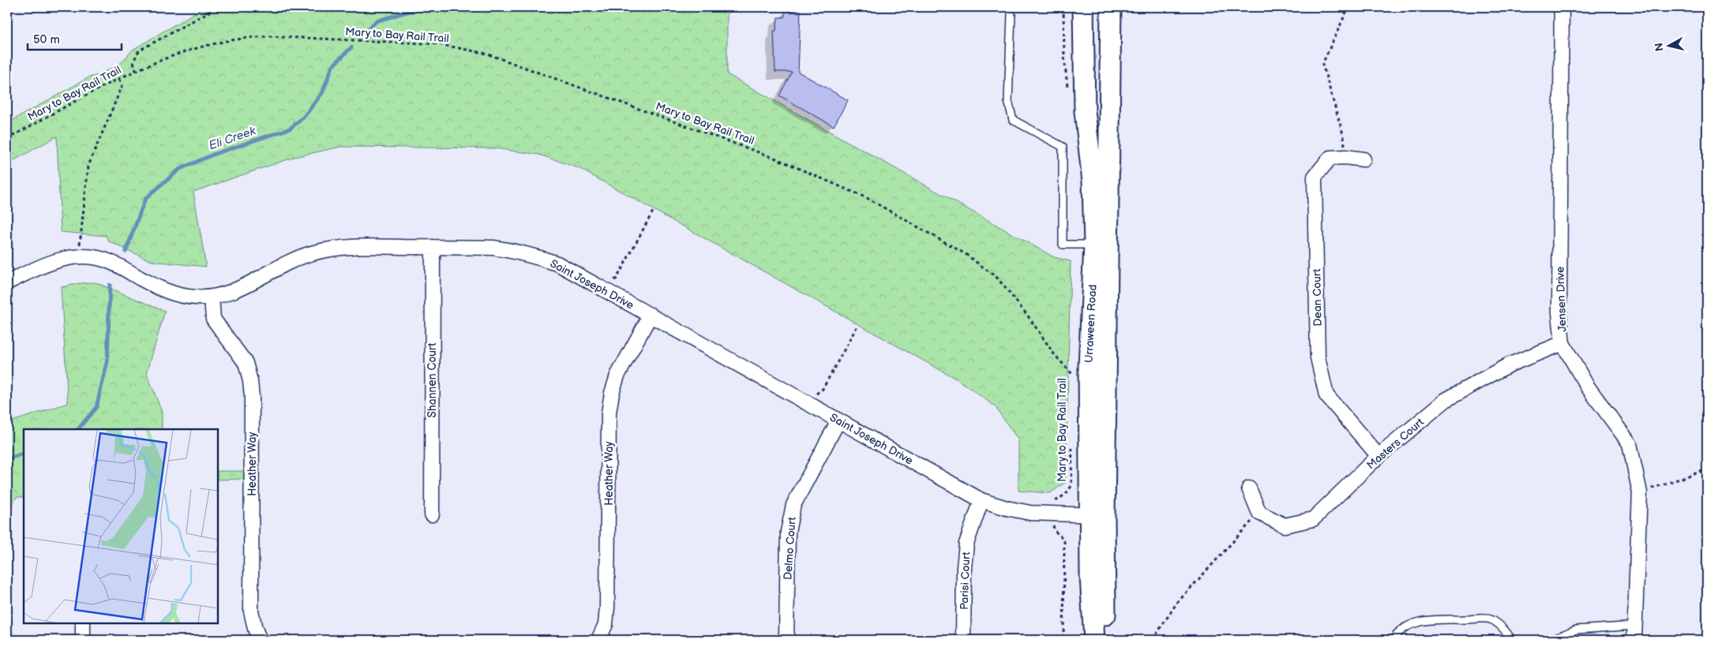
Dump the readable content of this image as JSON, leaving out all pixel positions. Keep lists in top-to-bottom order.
{
  "streets": {
    "main road": ["Urraween Road"],
    "street": [
      "Saint Joseph Drive",
      "Dean Court",
      "Jensen Drive",
      "Shannen Court",
      "Masters Court",
      "Heather Way",
      "Delmo Court",
      "Parisi Court"
    ],
    "path": ["Mary to Bay Rail Trail"]
  },
  "crossings": [
    ["Mary to Bay Rail Trail", "Saint Joseph Drive"],
    ["Saint Joseph Drive", "Urraween Road"],
    ["Saint Joseph Drive", "Shannen Court"],
    ["Saint Joseph Drive", "Heather Way"],
    ["Saint Joseph Drive", "Delmo Court"],
    ["Saint Joseph Drive", "Parisi Court"],
    ["Dean Court", "Masters Court"],
    ["Jensen Drive", "Masters Court"]
  ],
  "water": ["Eli Creek"],
  "scale_bar": "50 m",
  "north": "left"
}
